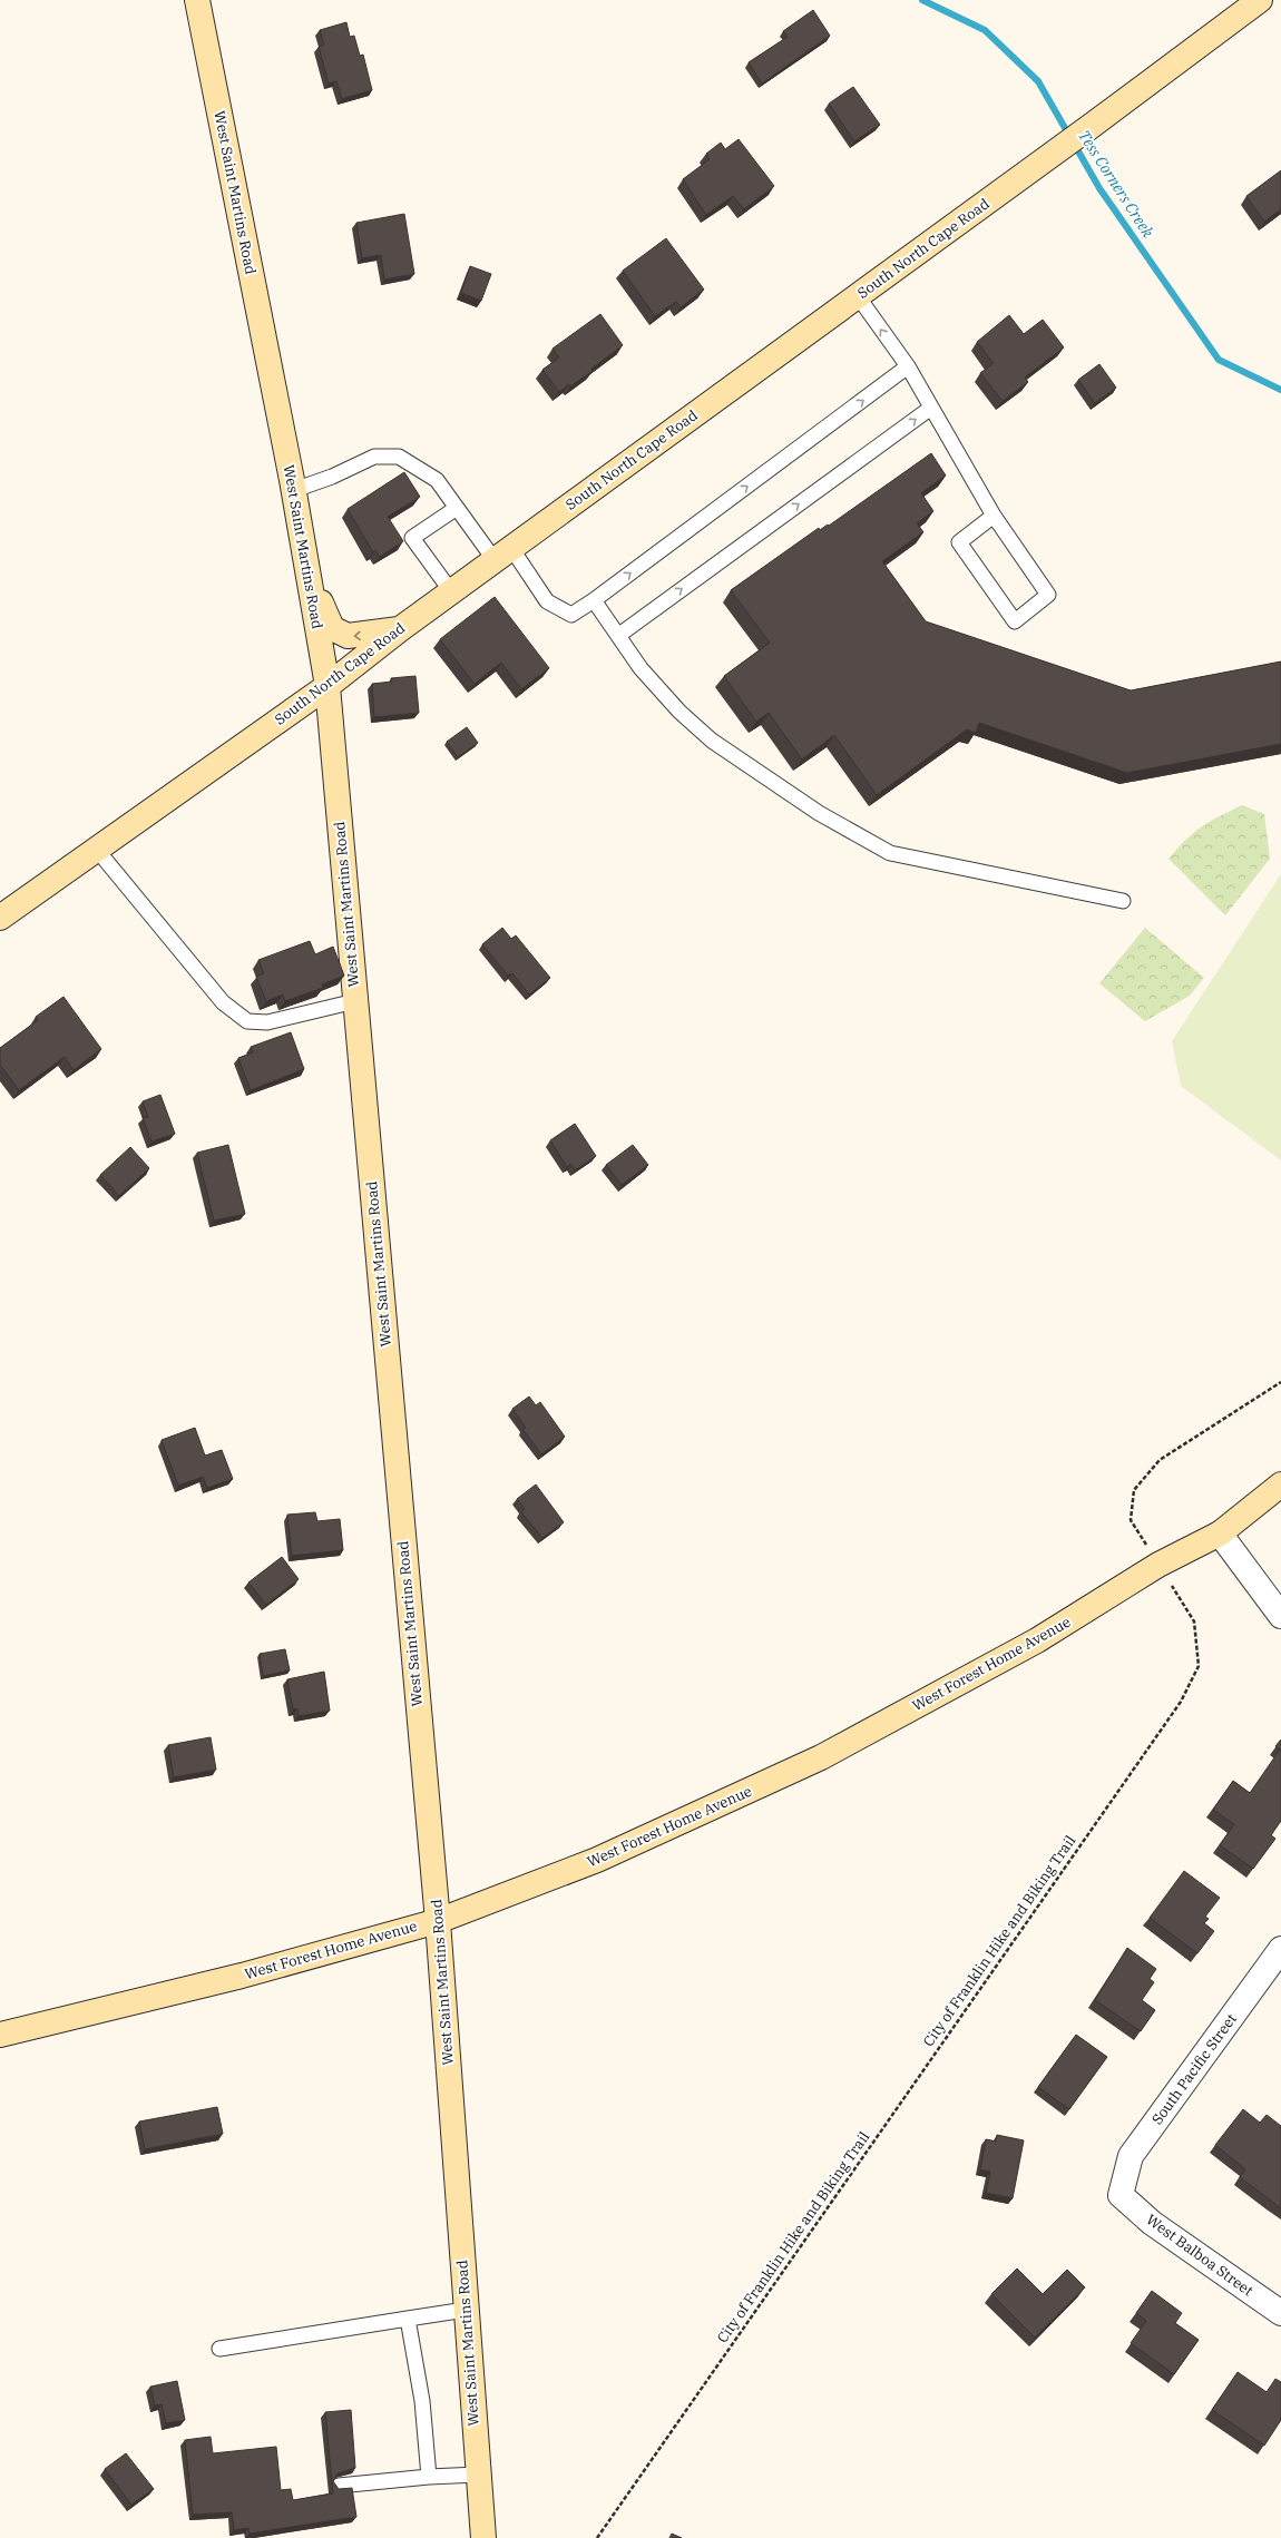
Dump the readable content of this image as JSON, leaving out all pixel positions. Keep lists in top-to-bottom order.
{
  "streets": {
    "street": [
      "West Saint Martins Road",
      "South North Cape Road",
      "West Forest Home Avenue",
      "South Pacific Street",
      "West Balboa Street"
    ],
    "path": ["City of Franklin Hike and Biking Trail"]
  },
  "crossings": [
    ["West Saint Martins Road", "South North Cape Road"],
    ["West Saint Martins Road", "West Forest Home Avenue"],
    ["West Forest Home Avenue", "City of Franklin Hike and Biking Trail"],
    ["South Pacific Street", "West Balboa Street"]
  ],
  "water": ["Tess Corners Creek"]
}
